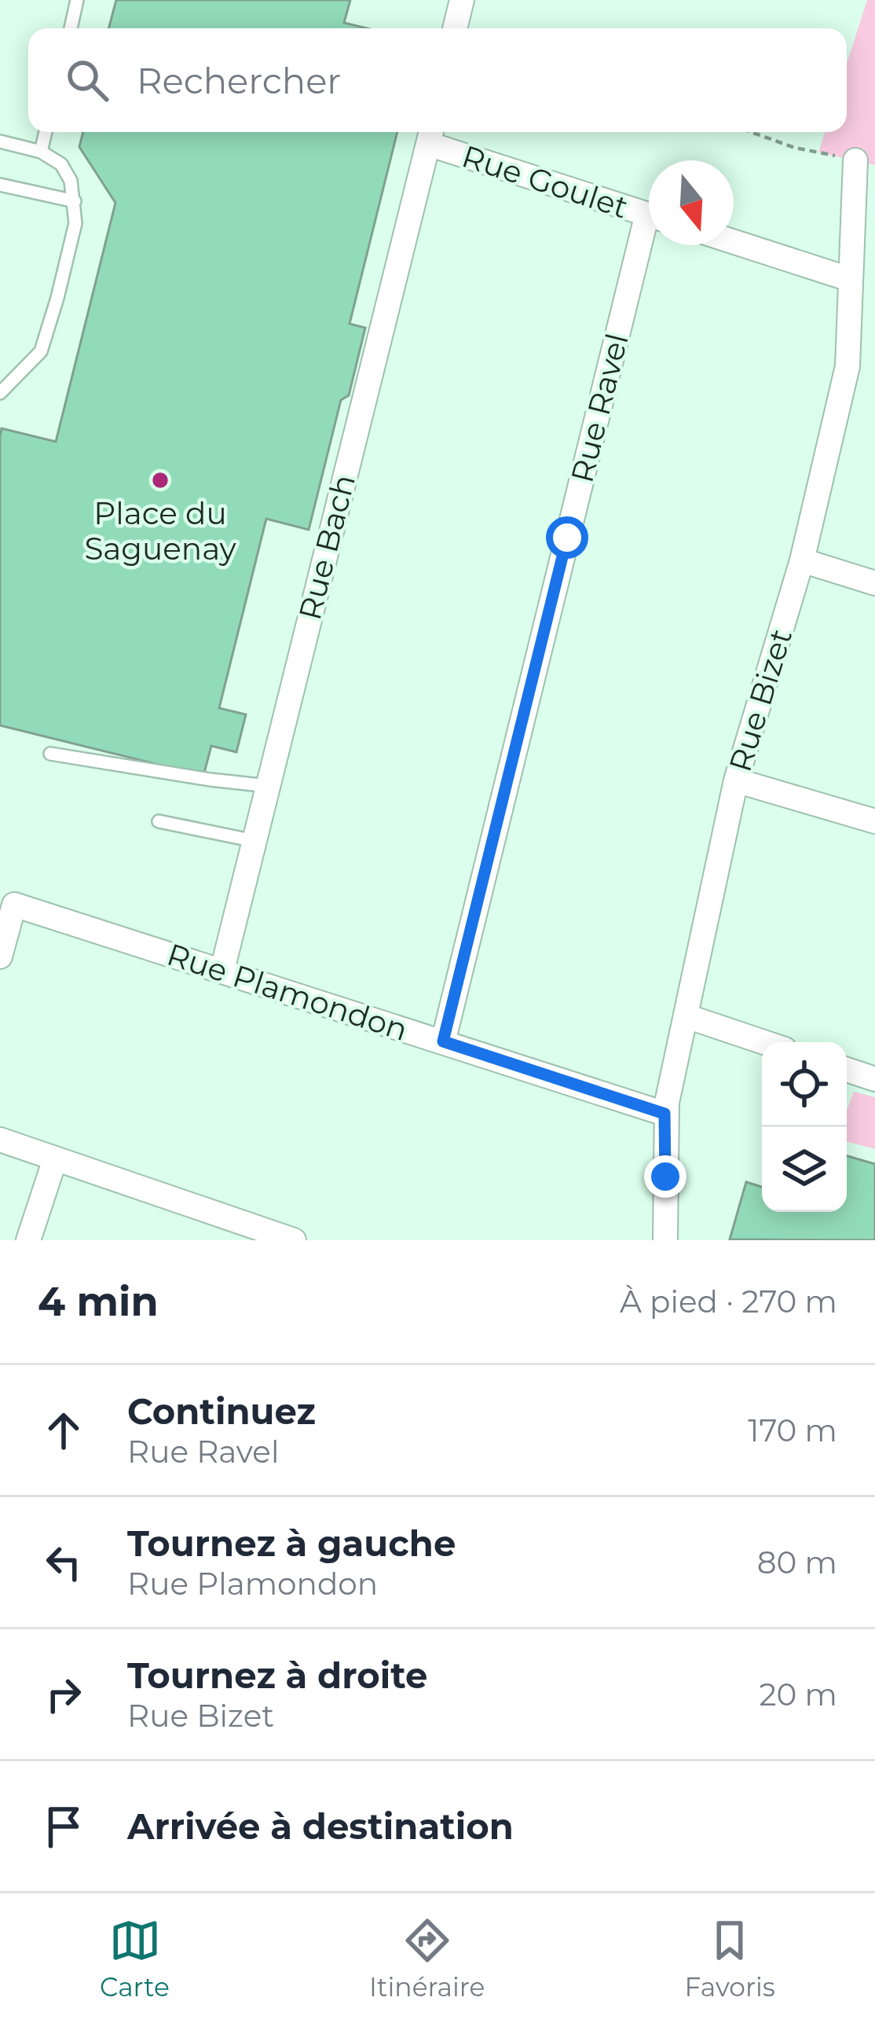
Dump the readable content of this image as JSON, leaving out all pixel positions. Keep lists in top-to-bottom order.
{
  "streets": {
    "street": [
      "Rue Goulet",
      "Rue Ravel",
      "Rue Bach",
      "Rue Bizet",
      "Rue Plamondon"
    ]
  },
  "crossings": [
    ["Rue Goulet", "Rue Bach"],
    ["Rue Ravel", "Rue Plamondon"],
    ["Rue Bach", "Rue Plamondon"],
    ["Rue Bizet", "Rue Plamondon"]
  ],
  "places": ["Place du Saguenay"],
  "north": "bottom",
  "page": {
    "search": "Rechercher",
    "heading": ["4 min", "À pied · 270 m"],
    "list": [
      ["Continuez", "Rue Ravel", "170 m"],
      ["Tournez à gauche", "Rue Plamondon", "80 m"],
      ["Tournez à droite", "Rue Bizet", "20 m"],
      "Arrivée à destination"
    ],
    "nav": ["Carte", "Itinéraire", "Favoris"]
  }
}
